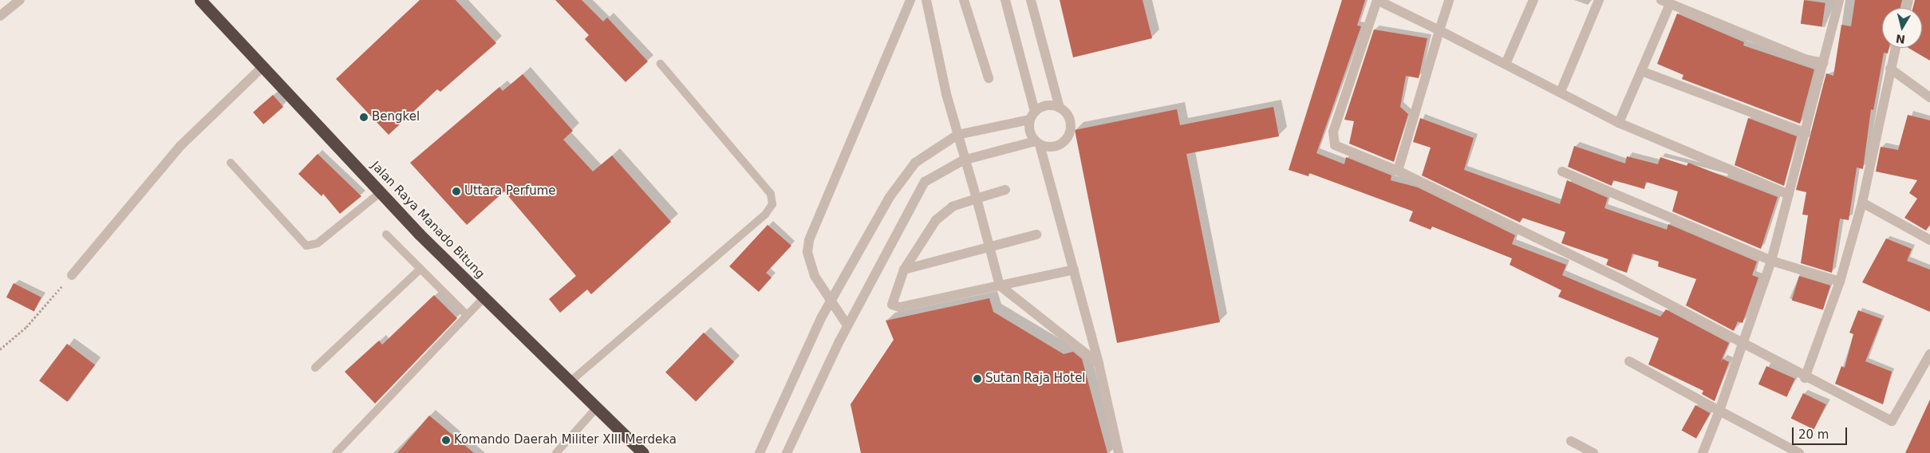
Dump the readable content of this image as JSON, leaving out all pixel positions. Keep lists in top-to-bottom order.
{
  "streets": {
    "highway": ["Jalan Raya Manado Bitung"]
  },
  "places": [
    "Bengkel",
    "Uttara Perfume",
    "Sutan Raja Hotel",
    "Komando Daerah Militer XIII Merdeka"
  ],
  "scale_bar": "20 m",
  "north": "bottom"
}
